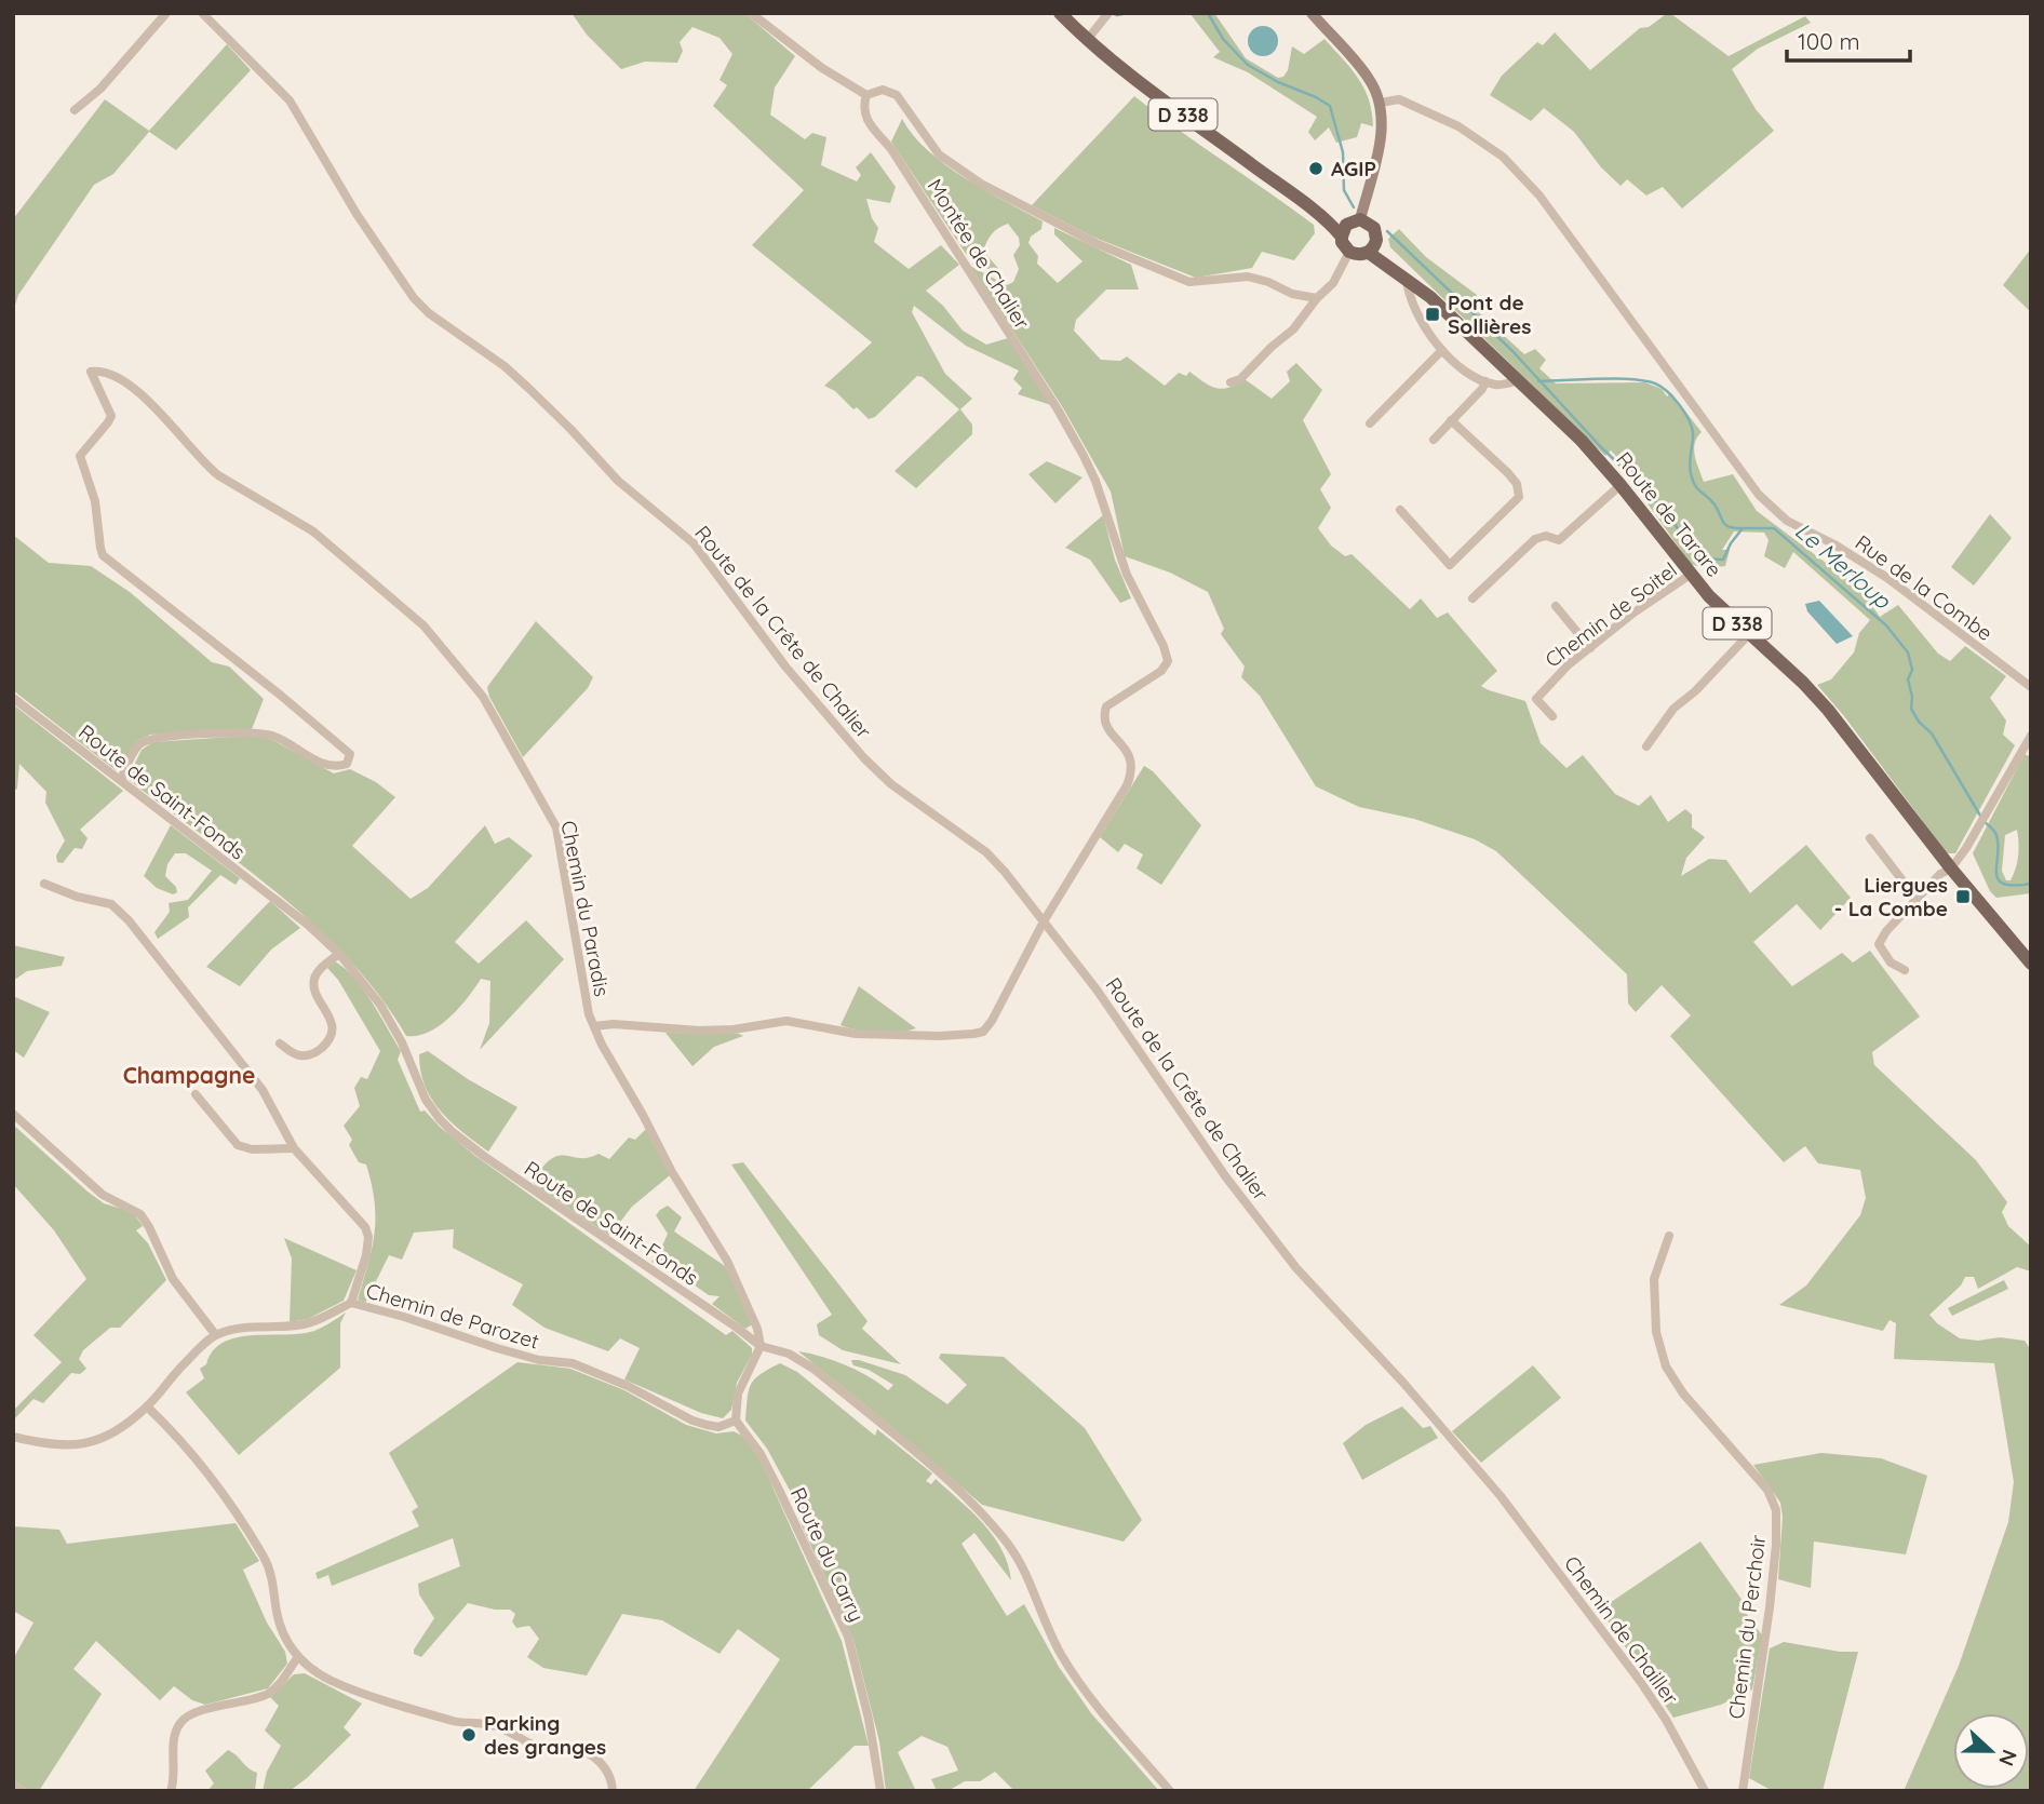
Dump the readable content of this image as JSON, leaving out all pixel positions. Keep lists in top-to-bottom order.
{
  "streets": {
    "main road": ["D 338", "Route de Tarare"],
    "street": [
      "Montée de Chalier",
      "Rue de la Combe",
      "Chemin de Soitel",
      "Route de la Crête de Chalier",
      "Route de Saint-Fonds",
      "Chemin du Paradis",
      "Chemin de Parozet",
      "Route du Carry",
      "Chemin du Perchoir",
      "Chemin de Chailler"
    ]
  },
  "crossings": [
    ["D 338", "Route de Tarare"],
    ["Montée de Chalier", "Route de la Crête de Chalier"],
    ["Route de Tarare", "Chemin de Soitel"],
    ["Route de la Crête de Chalier", "Chemin de Chailler"],
    ["Route de Saint-Fonds", "Chemin du Paradis"],
    ["Chemin de Parozet", "Route du Carry"]
  ],
  "districts": ["Champagne"],
  "water": ["Le Merloup"],
  "places": {
    "other": ["AGIP", "Parking des granges"],
    "transit": ["Pont de Sollières", "Liergues - La Combe"]
  },
  "scale_bar": "100 m",
  "north": "right"
}
